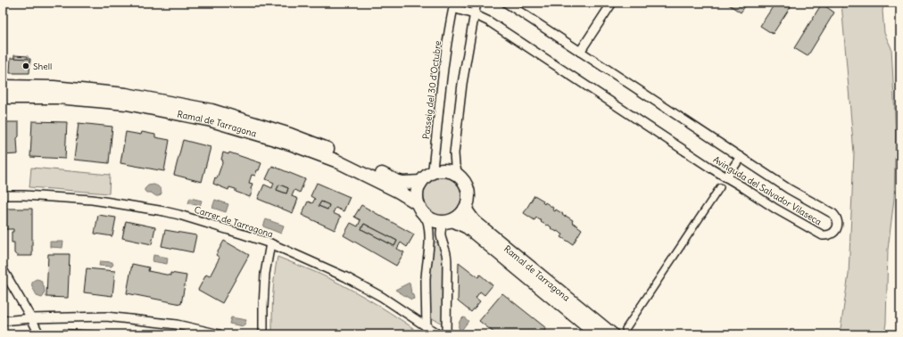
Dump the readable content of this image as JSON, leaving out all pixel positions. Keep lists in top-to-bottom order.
{
  "streets": {
    "main road": ["Ramal de Tarragona"],
    "street": ["Passeig del 30 d'Octubre", "Avinguda del Salvador Vilaseca", "Carrer de Tarragona"]
  },
  "crossings": [
    ["Passeig del 30 d'Octubre", "Ramal de Tarragona"],
    ["Passeig del 30 d'Octubre", "Avinguda del Salvador Vilaseca"]
  ],
  "places": ["Shell"]
}
